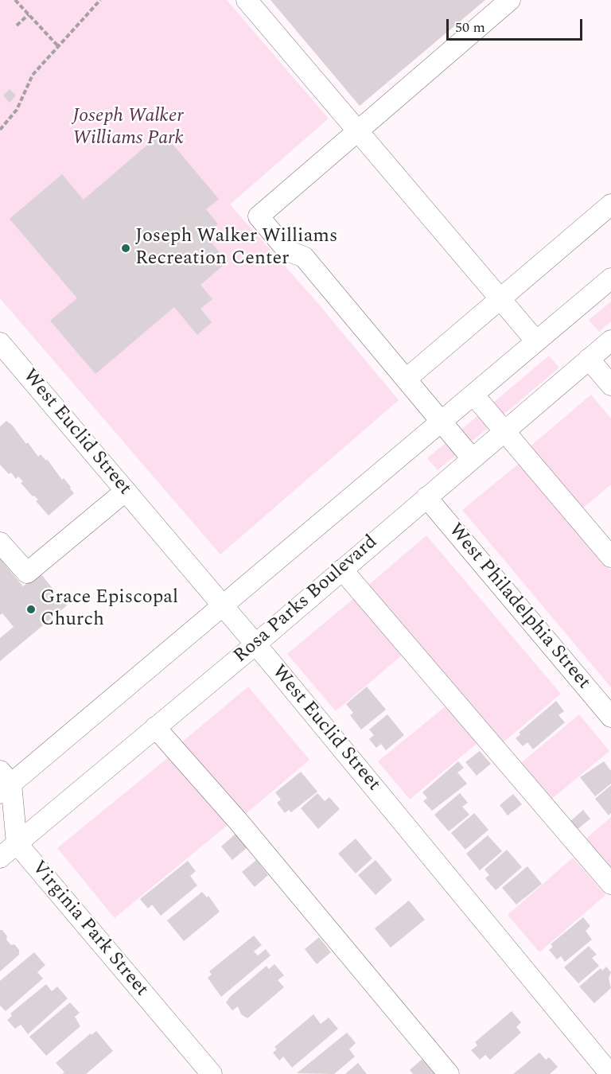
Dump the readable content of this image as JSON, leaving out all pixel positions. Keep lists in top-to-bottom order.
{
  "streets": {
    "street": [
      "West Euclid Street",
      "Rosa Parks Boulevard",
      "West Philadelphia Street",
      "Virginia Park Street"
    ]
  },
  "crossings": [
    ["West Euclid Street", "Rosa Parks Boulevard"],
    ["Rosa Parks Boulevard", "West Philadelphia Street"],
    ["Rosa Parks Boulevard", "Virginia Park Street"]
  ],
  "parks": ["Joseph Walker Williams Park"],
  "places": ["Joseph Walker Williams Recreation Center", "Grace Episcopal Church"],
  "scale_bar": "50 m"
}
